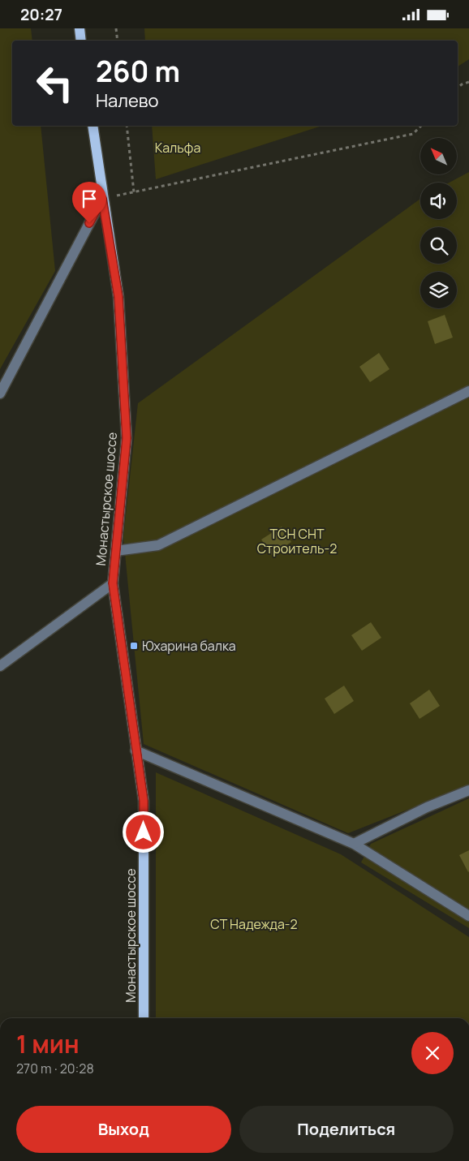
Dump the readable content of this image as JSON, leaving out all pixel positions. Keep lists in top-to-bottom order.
{
  "streets": {
    "main road": ["Монастырское шоссе"]
  },
  "parks": ["Кальфа", "ТСН СНТ Строитель-2", "СТ Надежда-2"],
  "places": {
    "transit": ["Юхарина балка"]
  },
  "north": "top left",
  "page": {
    "status": "20:27",
    "turn": ["260 m", "Налево"],
    "heading": ["1 мин", "270 m · 20:28"],
    "buttons": ["Выход", "Поделиться"]
  }
}
